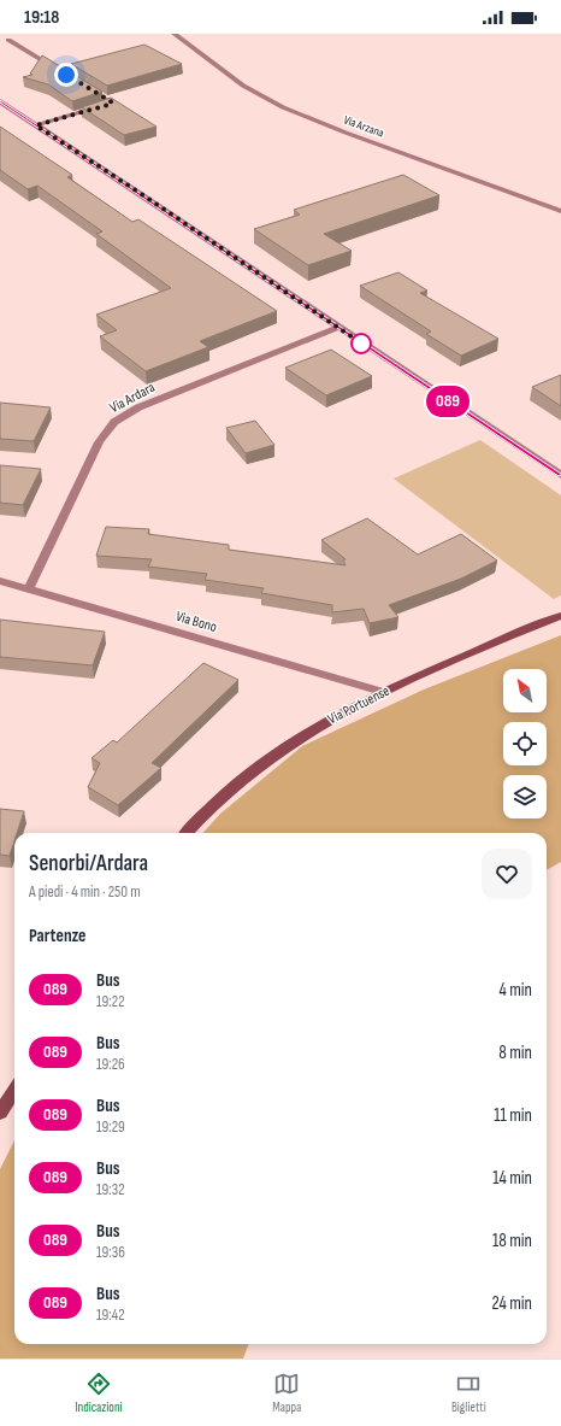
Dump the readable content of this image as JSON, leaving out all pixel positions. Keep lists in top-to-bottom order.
{
  "streets": {
    "main road": ["Via Portuense"],
    "street": ["Via Arzana", "Via Ardara", "Via Bono"]
  },
  "crossings": [
    ["Via Ardara", "Via Bono"],
    ["Via Bono", "Via Portuense"]
  ],
  "lines": ["bus line 089"],
  "north": "top left",
  "page": {
    "status": "19:18",
    "on_map": "089",
    "heading": [
      ["Senorbi/Ardara", "A piedi · 4 min · 250 m"],
      "Partenze"
    ],
    "list": [
      {
        "mark": "089",
        "name": "Bus",
        "note": "19:22",
        "value": "4 min"
      },
      {
        "mark": "089",
        "name": "Bus",
        "note": "19:26",
        "value": "8 min"
      },
      {
        "mark": "089",
        "name": "Bus",
        "note": "19:29",
        "value": "11 min"
      },
      {
        "mark": "089",
        "name": "Bus",
        "note": "19:32",
        "value": "14 min"
      },
      {
        "mark": "089",
        "name": "Bus",
        "note": "19:36",
        "value": "18 min"
      },
      {
        "mark": "089",
        "name": "Bus",
        "note": "19:42",
        "value": "24 min"
      }
    ],
    "tabs": ["Indicazioni", "Mappa", "Biglietti"]
  }
}
